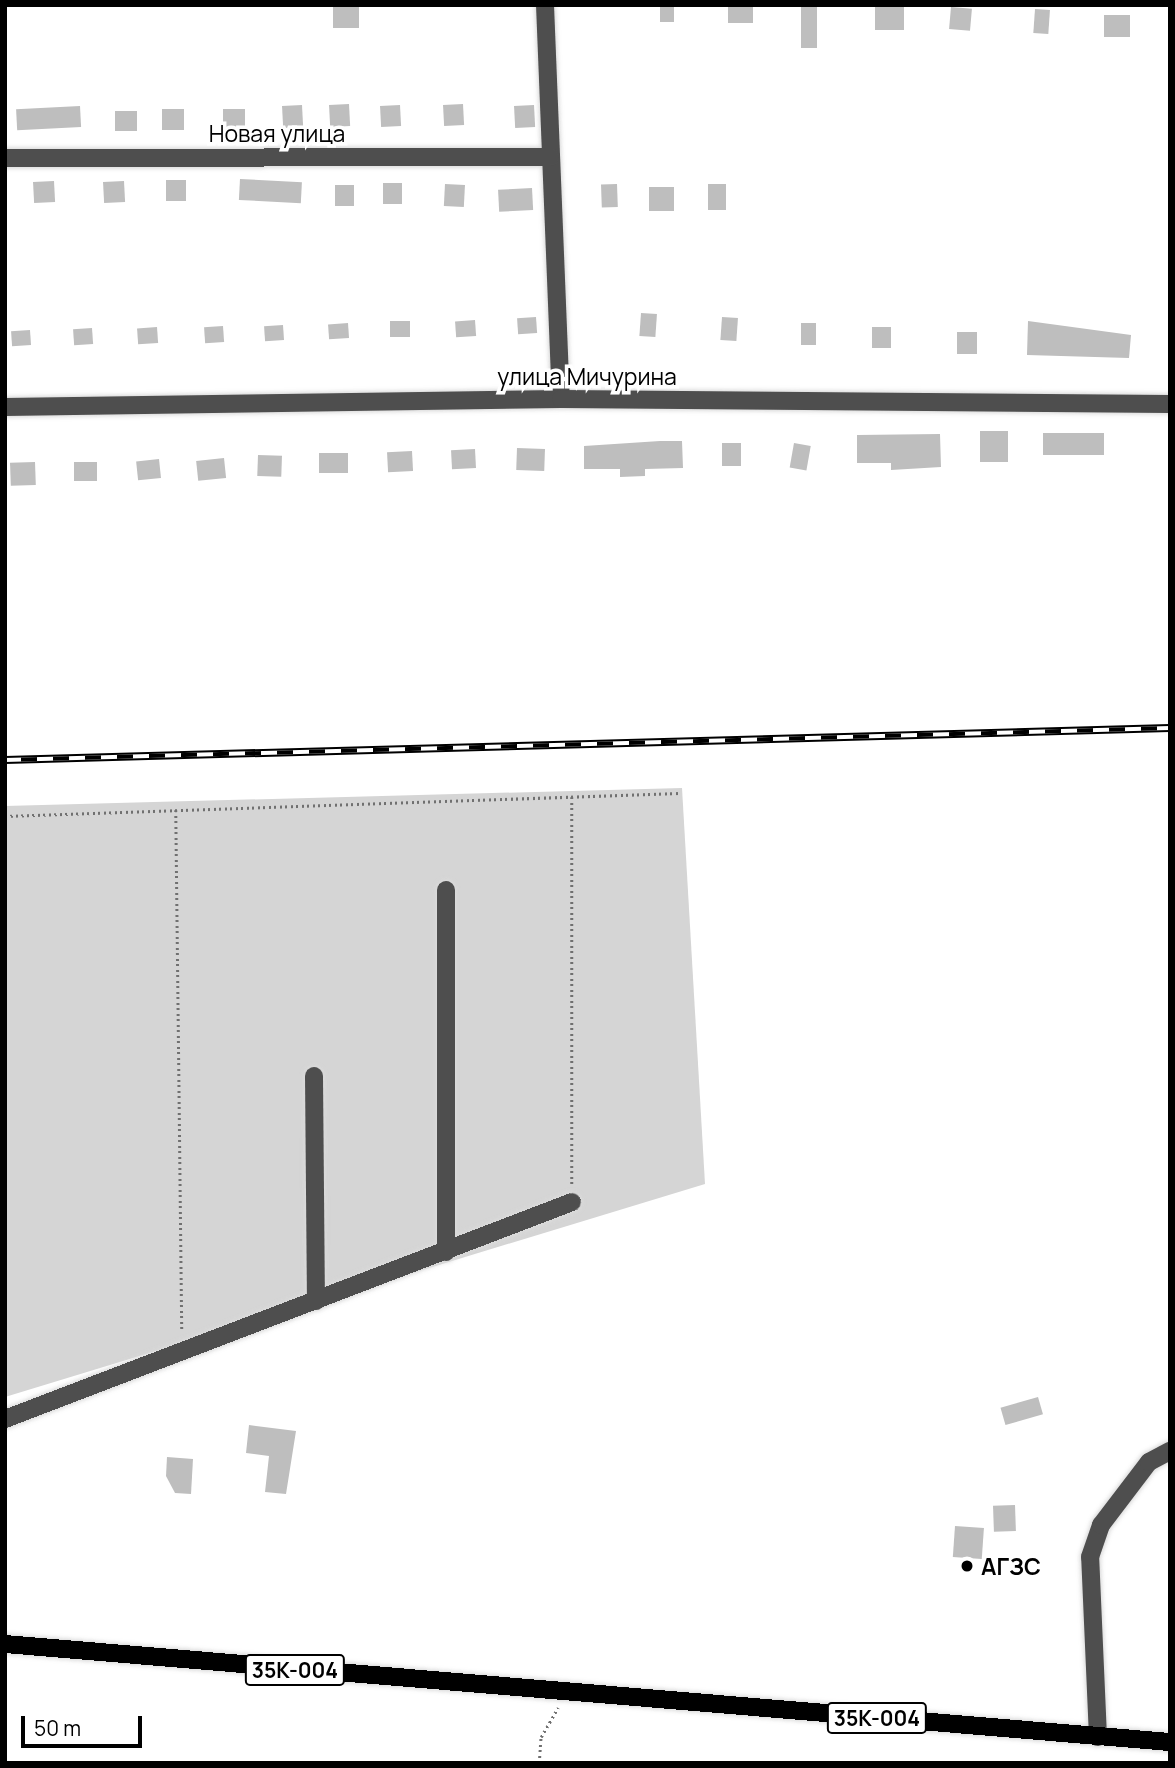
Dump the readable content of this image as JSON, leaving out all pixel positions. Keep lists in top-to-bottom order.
{
  "streets": {
    "main road": ["35К-004"],
    "street": ["Новая улица", "улица Мичурина"]
  },
  "places": ["АГЗС"],
  "scale_bar": "50 m"
}
